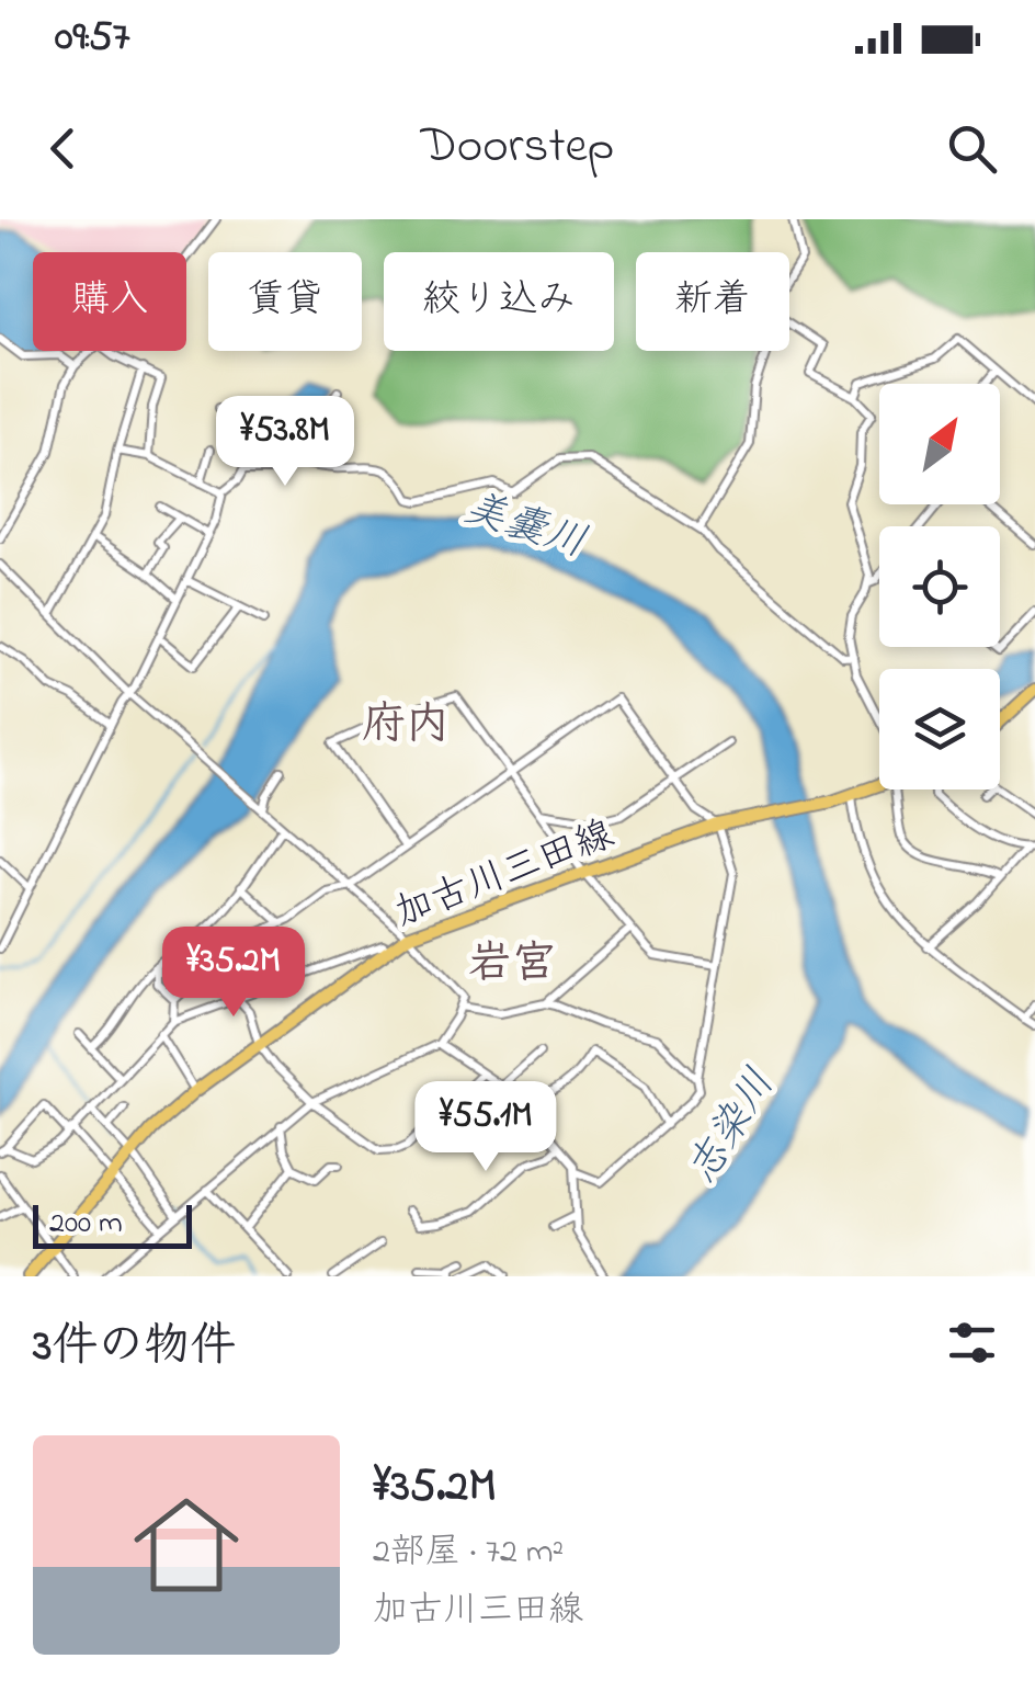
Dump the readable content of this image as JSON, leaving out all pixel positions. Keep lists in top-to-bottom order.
{
  "streets": {
    "main road": ["加古川三田線"]
  },
  "districts": ["府内", "岩宮"],
  "water": ["美嚢川", "志染川"],
  "scale_bar": "200 m",
  "north": "top right",
  "page": {
    "status": "09:57",
    "header": "Doorstep",
    "chip": [
      "購入",
      "賃貸",
      "絞り込み",
      "新着"
    ],
    "price": ["¥53.8M", "¥35.2M", "¥55.1M"],
    "scale": "200 m",
    "heading": "3件の物件",
    "list": [
      {
        "name": "¥35.2M",
        "note": "2部屋 · 72 m² · 加古川三田線"
      }
    ]
  }
}
